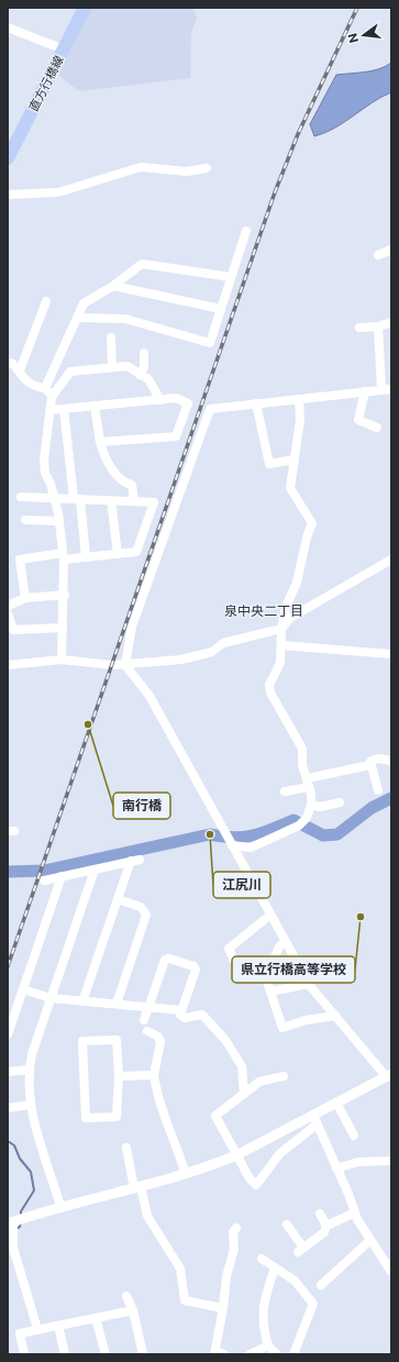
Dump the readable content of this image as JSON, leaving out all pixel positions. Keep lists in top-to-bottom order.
{
  "streets": {
    "main road": ["直方行橋線"]
  },
  "districts": ["泉中央二丁目"],
  "places": ["南行橋", "江尻川", "県立行橋高等学校"],
  "north": "left"
}
